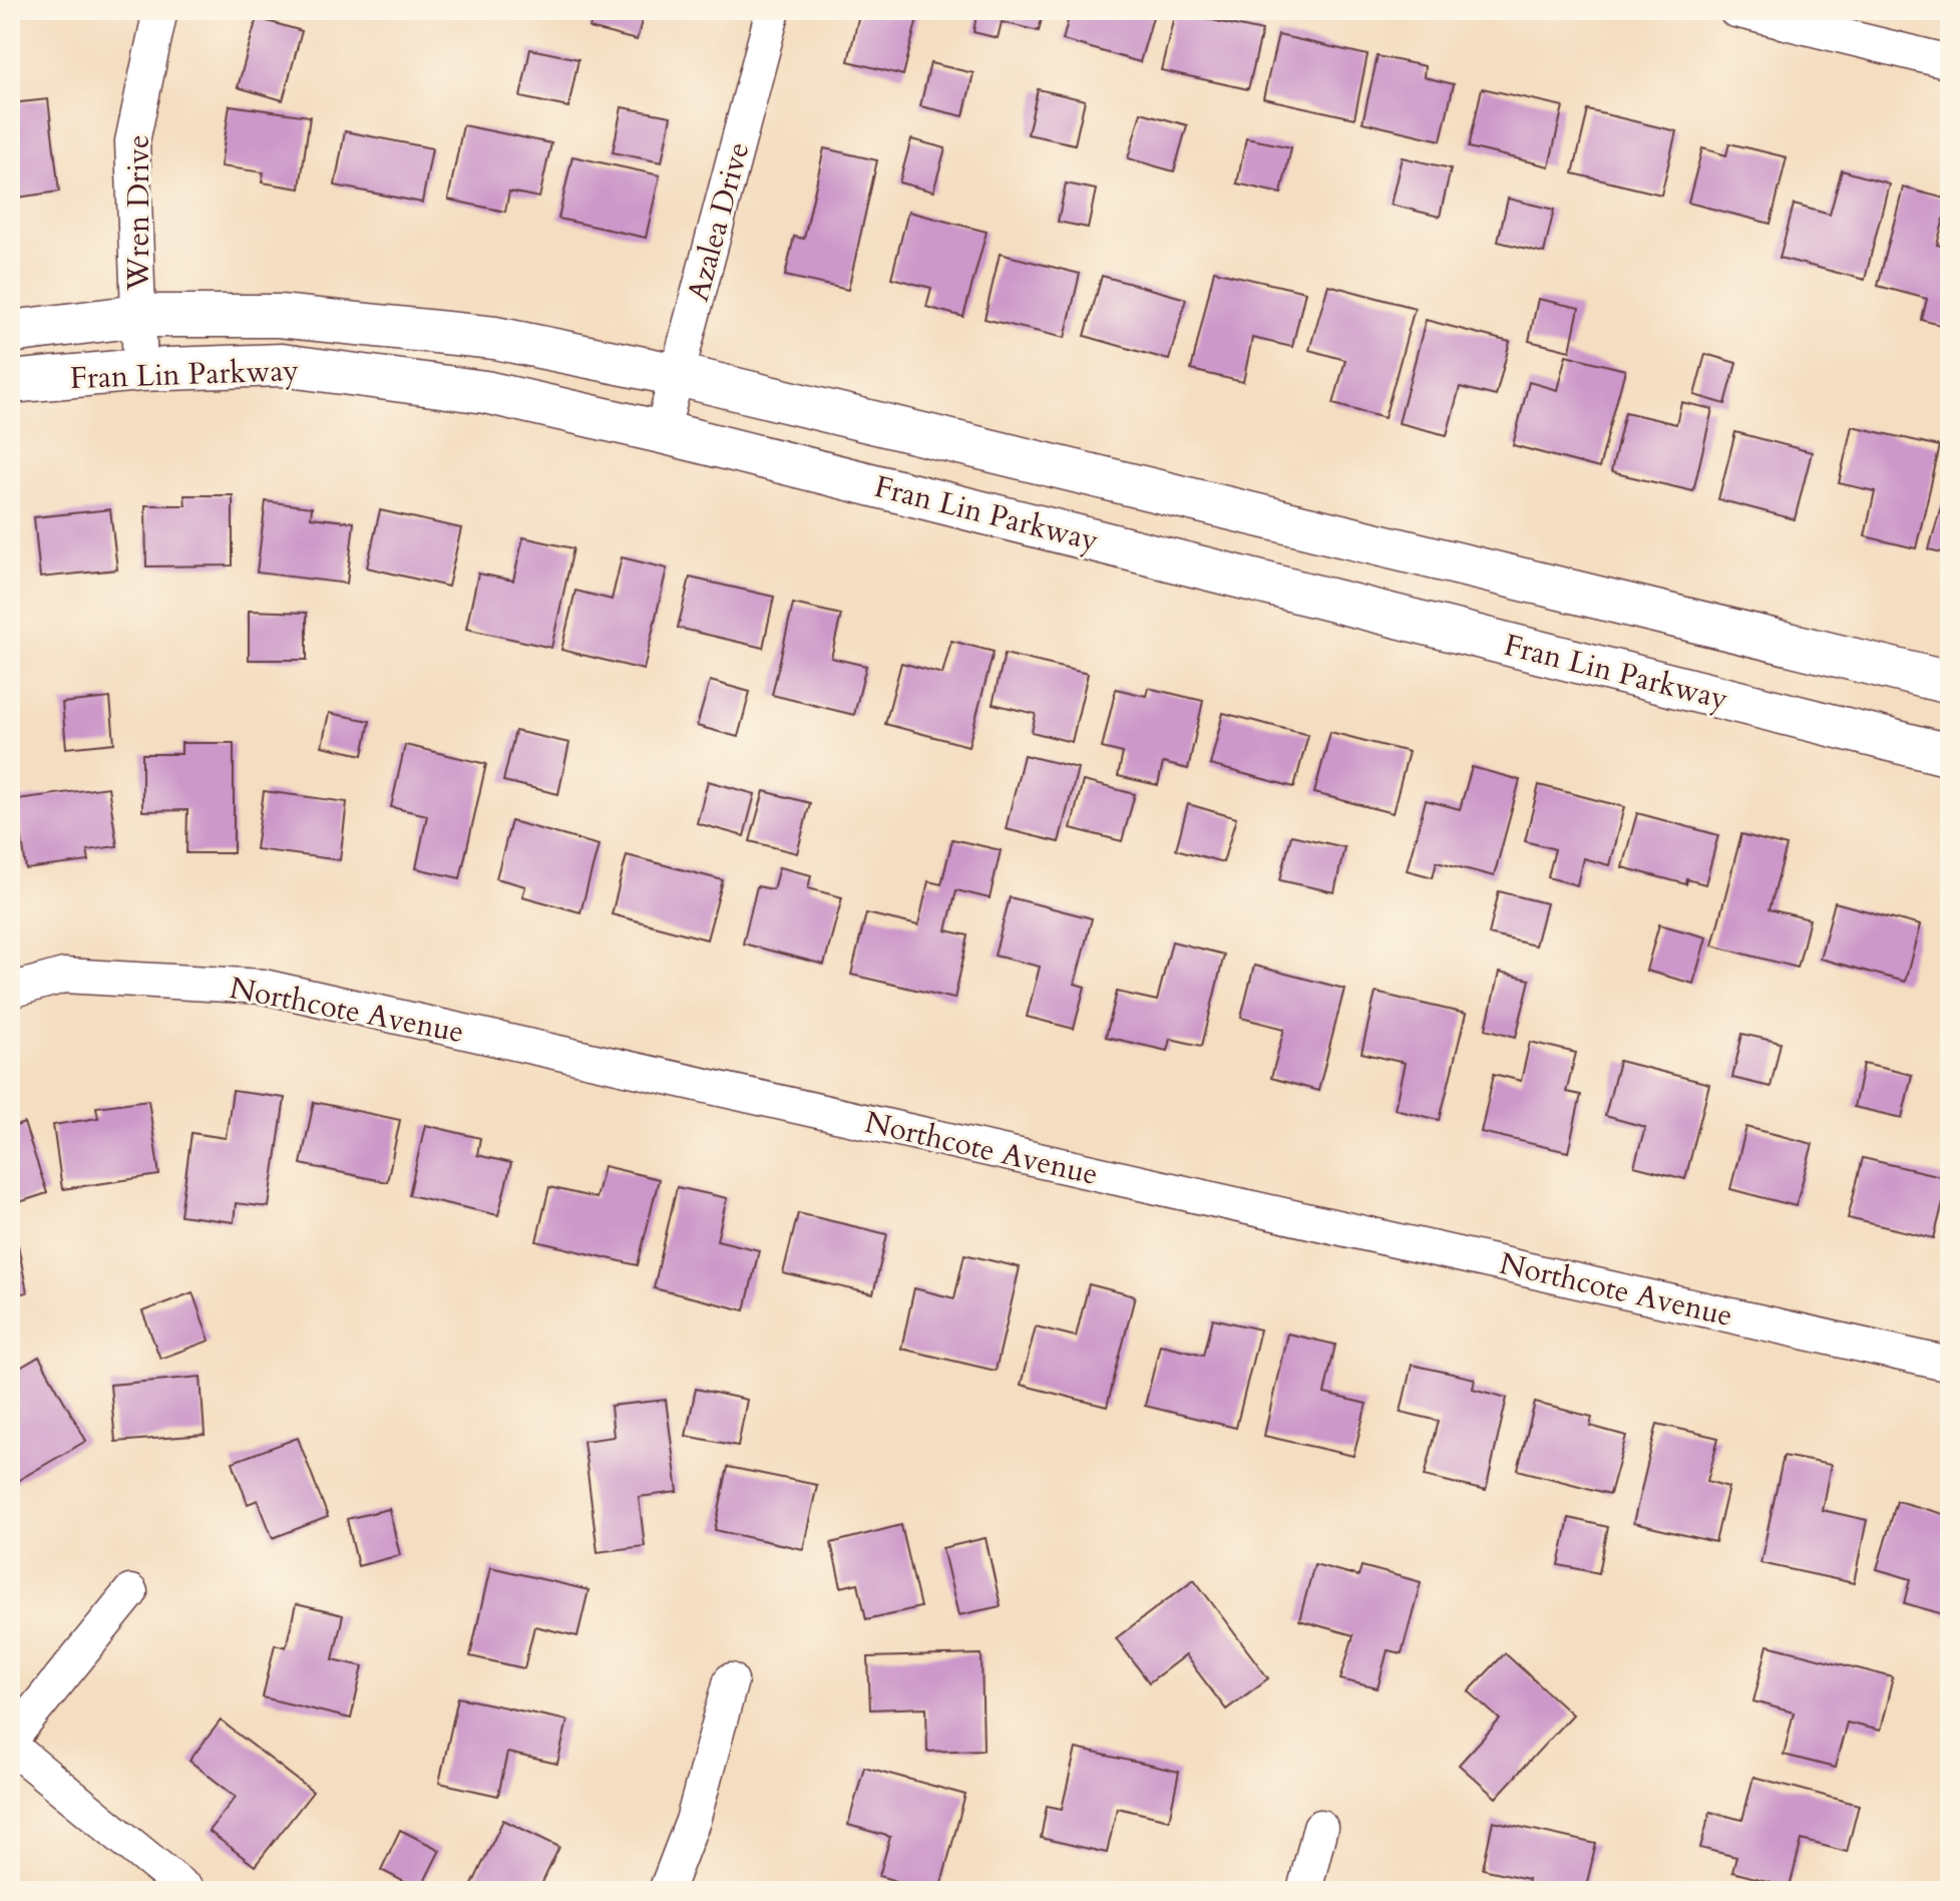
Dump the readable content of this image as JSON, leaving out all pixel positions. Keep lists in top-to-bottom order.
{
  "streets": {
    "street": [
      "Wren Drive",
      "Azalea Drive",
      "Fran Lin Parkway",
      "Northcote Avenue"
    ]
  },
  "crossings": [
    ["Wren Drive", "Fran Lin Parkway"],
    ["Azalea Drive", "Fran Lin Parkway"]
  ]
}
